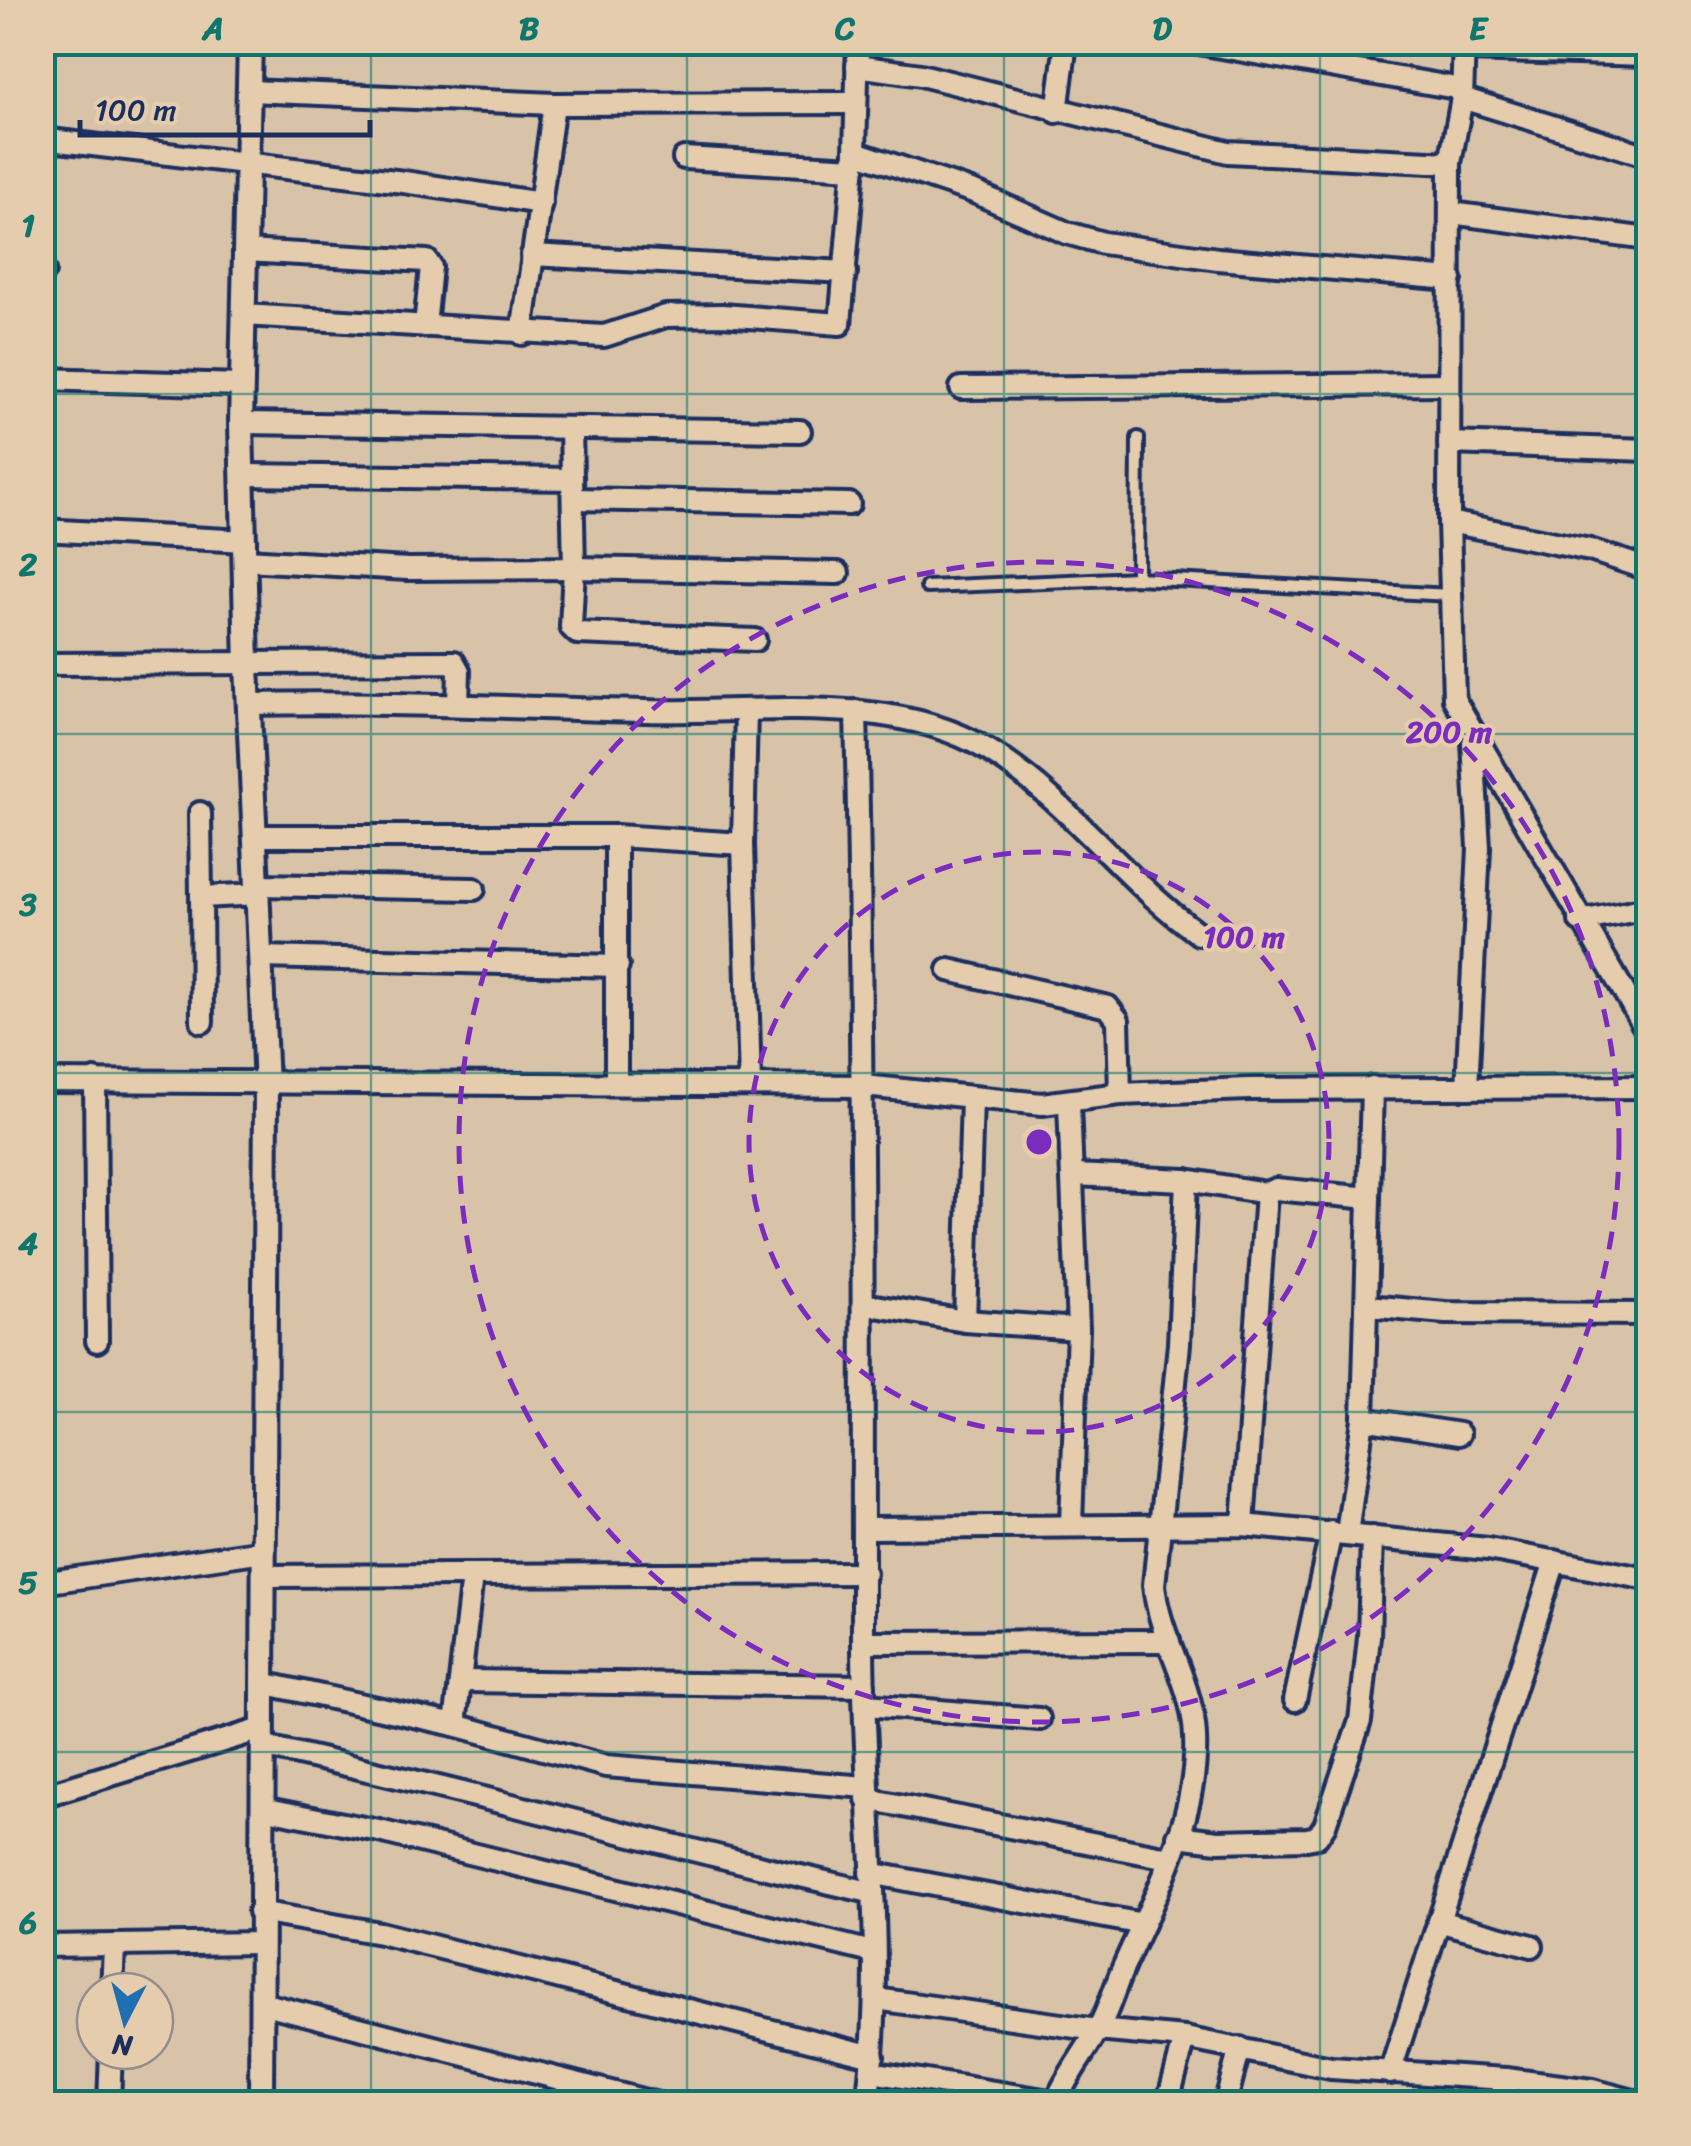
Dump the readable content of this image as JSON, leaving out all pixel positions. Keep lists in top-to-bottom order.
{
  "scale_bar": "100 m",
  "north": "bottom",
  "grid": {
    "columns": [
      "A",
      "B",
      "C",
      "D",
      "E"
    ],
    "rows": [
      "1",
      "2",
      "3",
      "4",
      "5",
      "6"
    ]
  },
  "rings": ["200 m", "100 m"]
}
